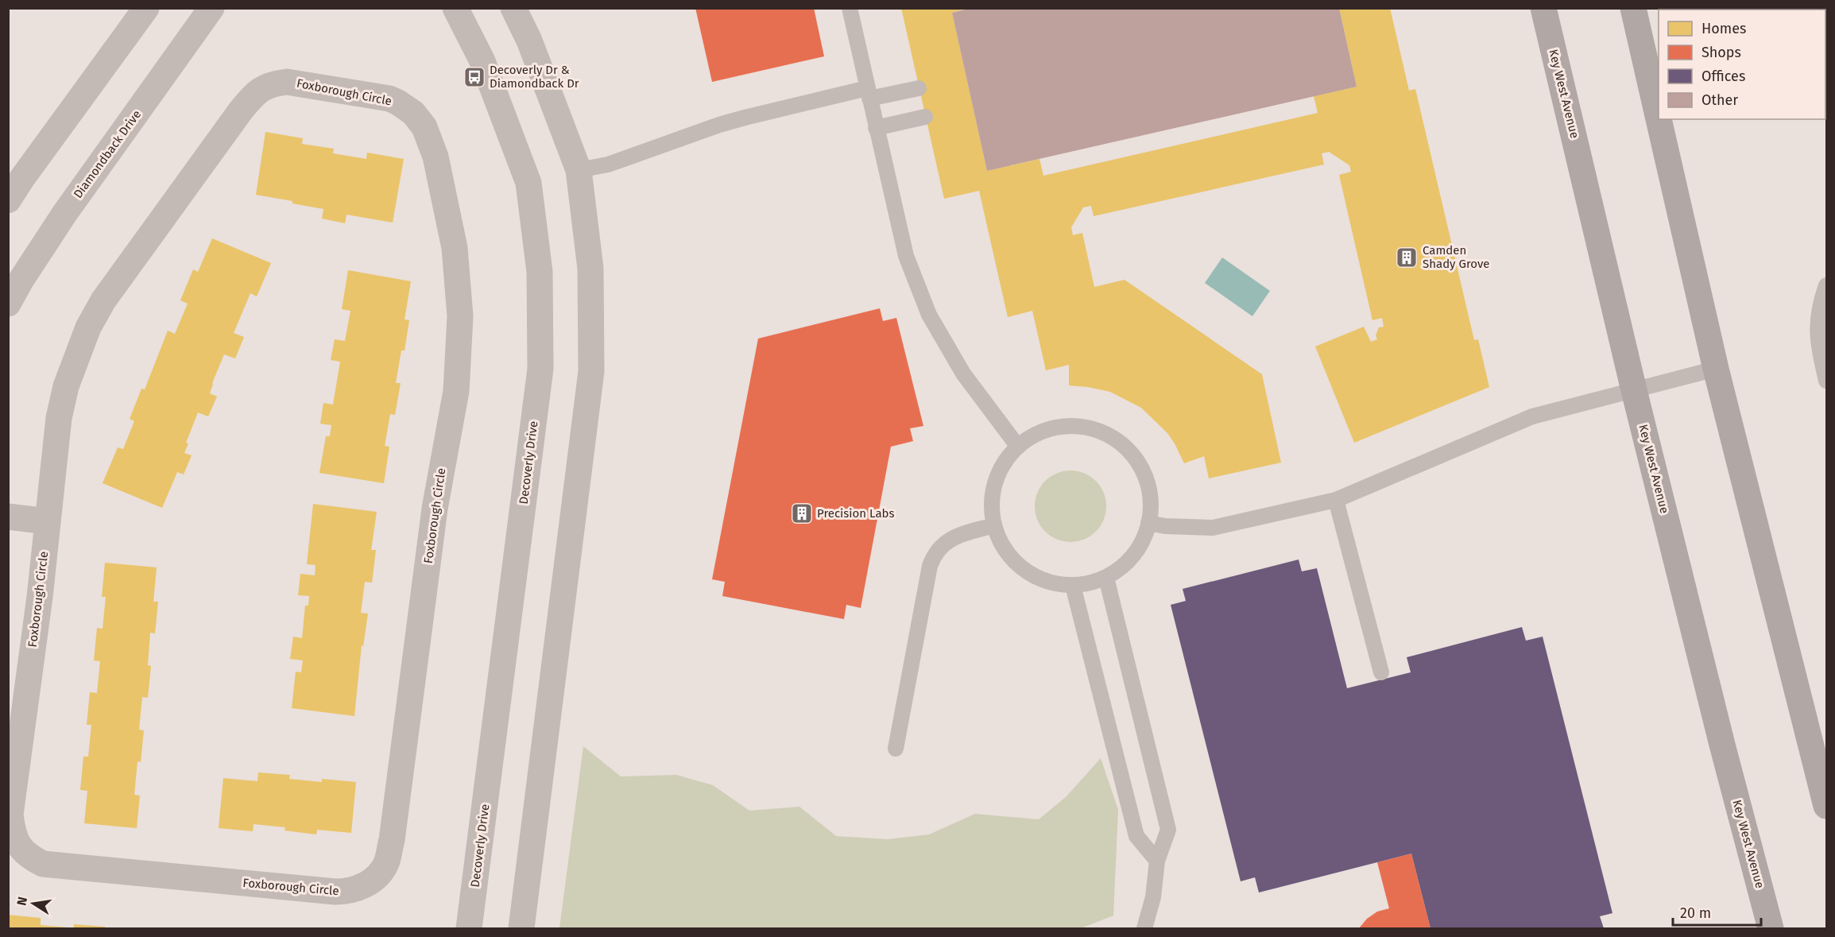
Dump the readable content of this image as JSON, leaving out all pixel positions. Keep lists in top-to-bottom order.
{
  "streets": {
    "main road": ["Key West Avenue"],
    "street": ["Foxborough Circle", "Diamondback Drive", "Decoverly Drive"]
  },
  "places": {
    "bus stop": ["Decoverly Dr & Diamondback Dr"],
    "building": ["Camden Shady Grove", "Precision Labs"]
  },
  "legend": [
    "Homes",
    "Shops",
    "Offices",
    "Other"
  ],
  "scale_bar": "20 m",
  "north": "left"
}
